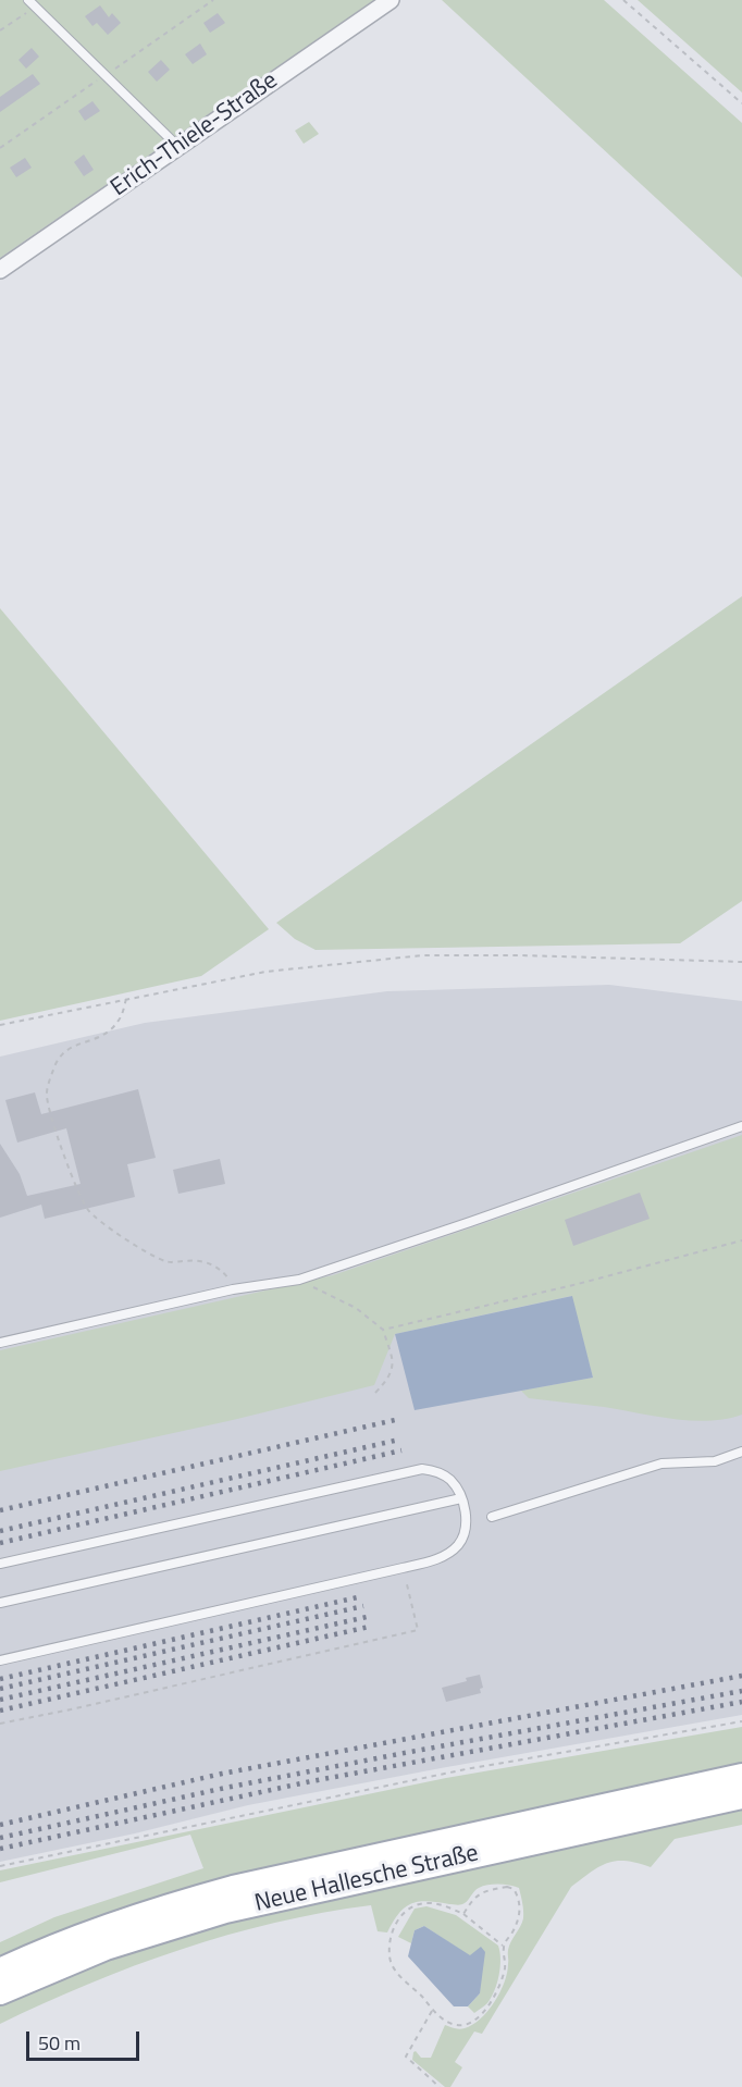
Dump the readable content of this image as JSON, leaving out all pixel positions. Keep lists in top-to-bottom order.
{
  "streets": {
    "main road": ["Neue Hallesche Straße"],
    "street": ["Erich-Thiele-Straße"]
  },
  "scale_bar": "50 m"
}
